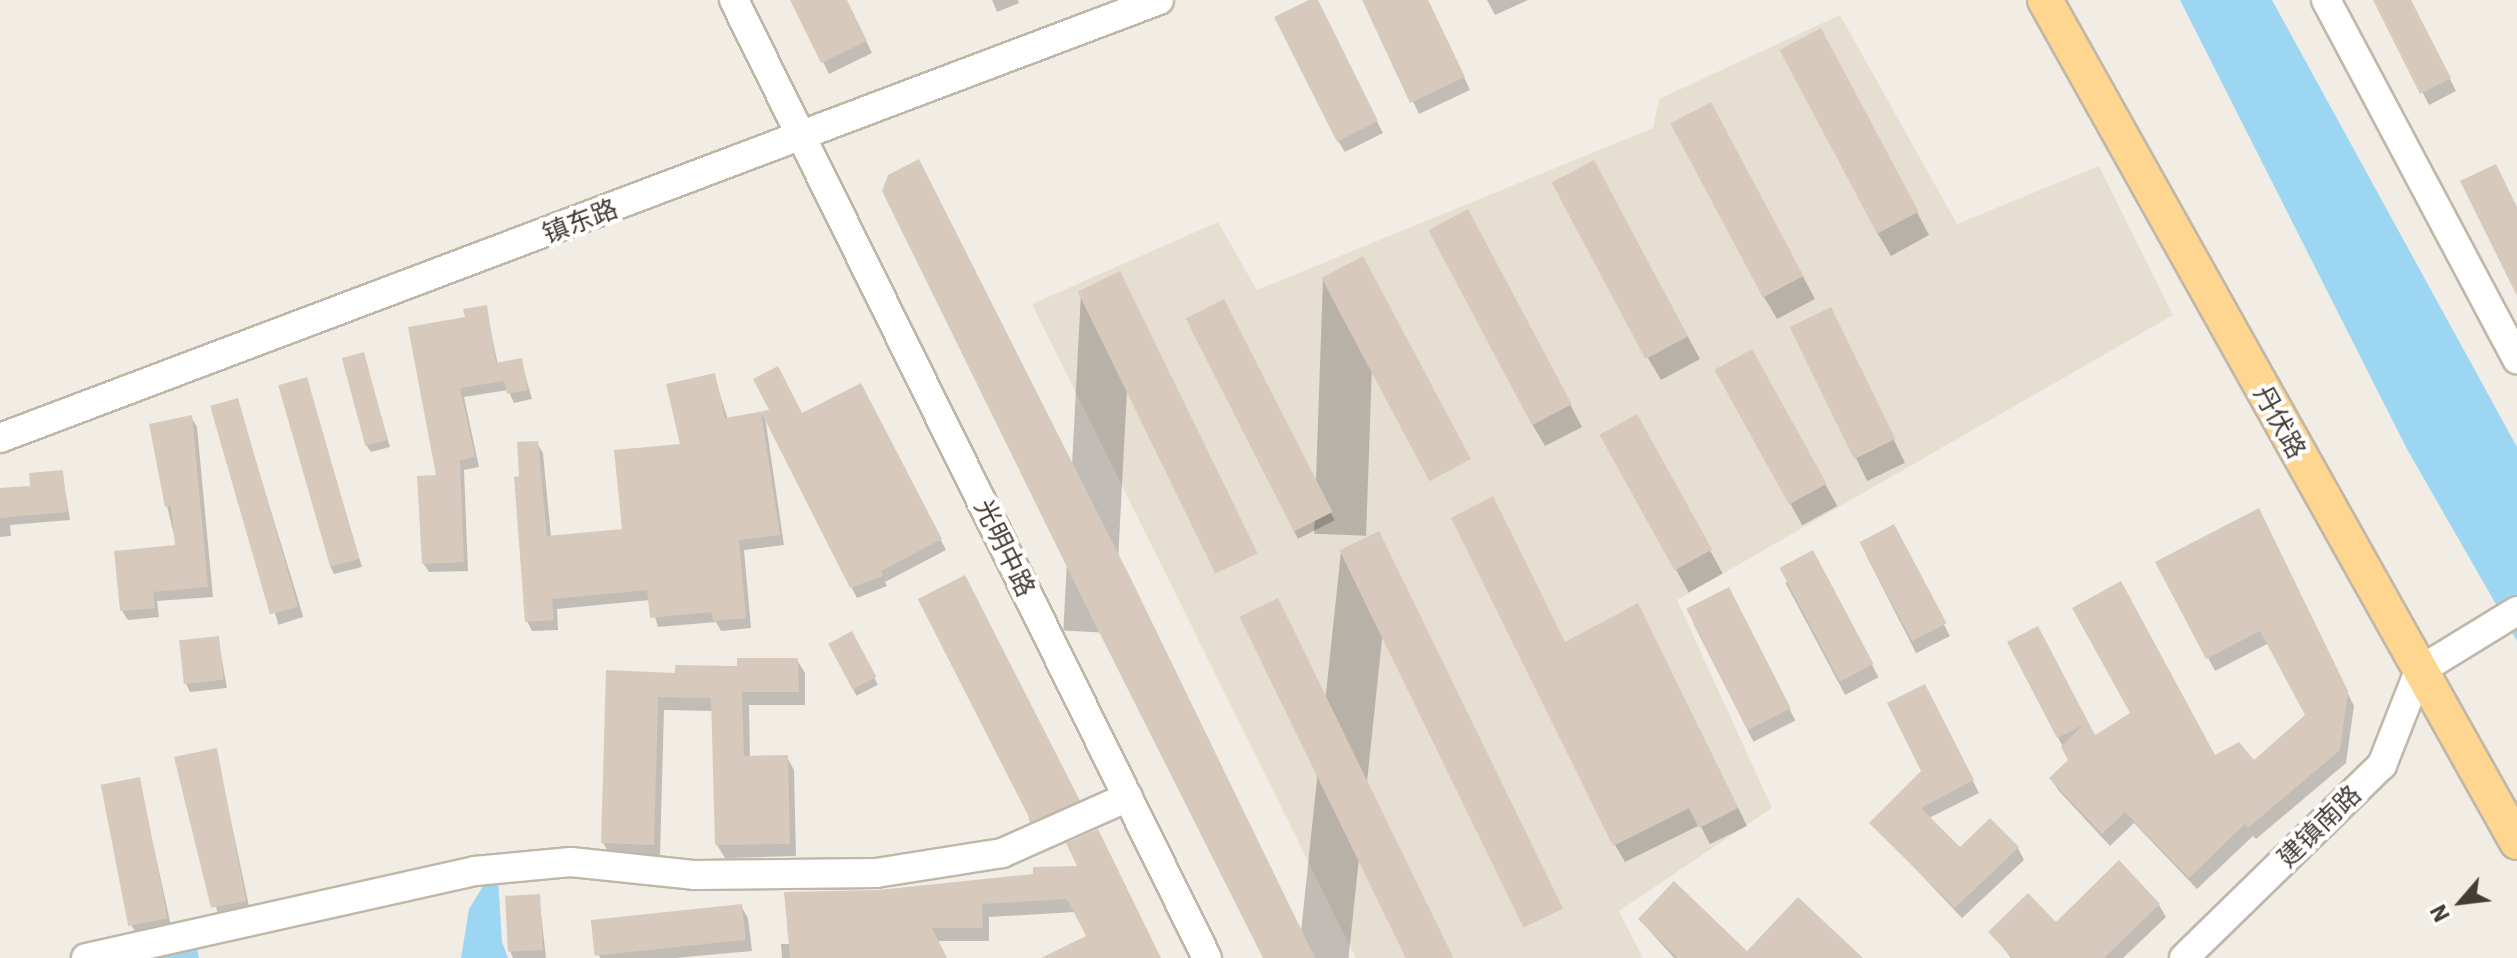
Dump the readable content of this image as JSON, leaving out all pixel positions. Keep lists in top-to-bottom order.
{
  "streets": {
    "main road": ["丹伏路"],
    "street": ["镇东路", "光明中路", "建镇南路"]
  },
  "crossings": [
    ["镇东路", "光明中路"],
    ["丹伏路", "建镇南路"]
  ],
  "north": "bottom left"
}
